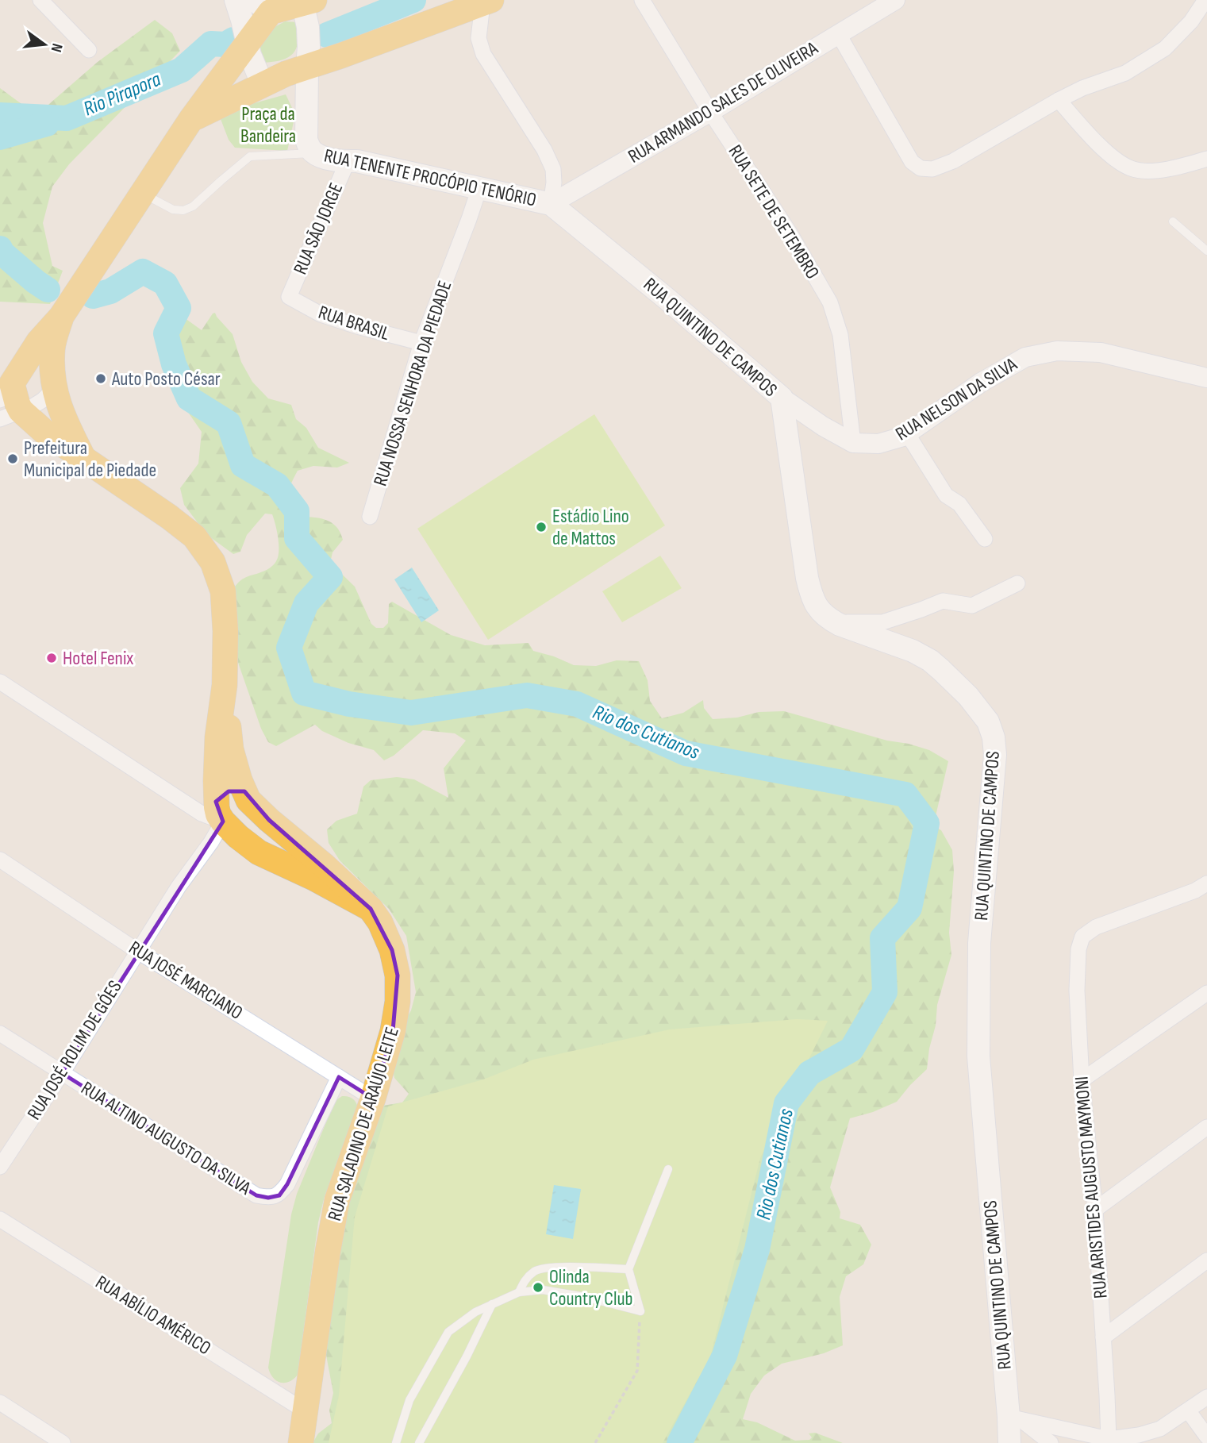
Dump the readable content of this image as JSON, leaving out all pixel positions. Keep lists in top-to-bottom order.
{
  "streets": {
    "main road": ["RUA TENENTE PROCÓPIO TENÓRIO", "RUA QUINTINO DE CAMPOS", "RUA SALADINO DE ARAÚJO LEITE"],
    "street": [
      "RUA ARMANDO SALES DE OLIVEIRA",
      "RUA SETE DE SETEMBRO",
      "RUA SÃO JORGE",
      "RUA BRASIL",
      "RUA NOSSA SENHORA DA PIEDADE",
      "RUA NELSON DA SILVA",
      "RUA JOSÉ MARCIANO",
      "RUA JOSÉ ROLIM DE GÓES",
      "RUA ALTINO AUGUSTO DA SILVA",
      "RUA ARISTIDES AUGUSTO MAYMONI",
      "RUA ABÍLIO AMÉRICO"
    ]
  },
  "crossings": [
    ["RUA ARMANDO SALES DE OLIVEIRA", "RUA TENENTE PROCÓPIO TENÓRIO"],
    ["RUA ARMANDO SALES DE OLIVEIRA", "RUA SETE DE SETEMBRO"],
    ["RUA ARMANDO SALES DE OLIVEIRA", "RUA QUINTINO DE CAMPOS"],
    ["RUA TENENTE PROCÓPIO TENÓRIO", "RUA SÃO JORGE"],
    ["RUA TENENTE PROCÓPIO TENÓRIO", "RUA QUINTINO DE CAMPOS"],
    ["RUA TENENTE PROCÓPIO TENÓRIO", "RUA NOSSA SENHORA DA PIEDADE"],
    ["RUA SETE DE SETEMBRO", "RUA NELSON DA SILVA"],
    ["RUA SÃO JORGE", "RUA BRASIL"],
    ["RUA BRASIL", "RUA NOSSA SENHORA DA PIEDADE"],
    ["RUA QUINTINO DE CAMPOS", "RUA NELSON DA SILVA"],
    ["RUA JOSÉ MARCIANO", "RUA JOSÉ ROLIM DE GÓES"],
    ["RUA JOSÉ MARCIANO", "RUA SALADINO DE ARAÚJO LEITE"],
    ["RUA JOSÉ MARCIANO", "RUA ALTINO AUGUSTO DA SILVA"],
    ["RUA JOSÉ ROLIM DE GÓES", "RUA SALADINO DE ARAÚJO LEITE"],
    ["RUA JOSÉ ROLIM DE GÓES", "RUA ALTINO AUGUSTO DA SILVA"],
    ["RUA SALADINO DE ARAÚJO LEITE", "RUA ABÍLIO AMÉRICO"]
  ],
  "water": ["Rio Pirapora", "Rio dos Cutianos"],
  "parks": ["Praça da Bandeira"],
  "places": [
    "Auto Posto César",
    "Prefeitura Municipal de Piedade",
    "Estádio Lino de Mattos",
    "Hotel Fenix",
    "Olinda Country Club"
  ],
  "north": "right"
}
